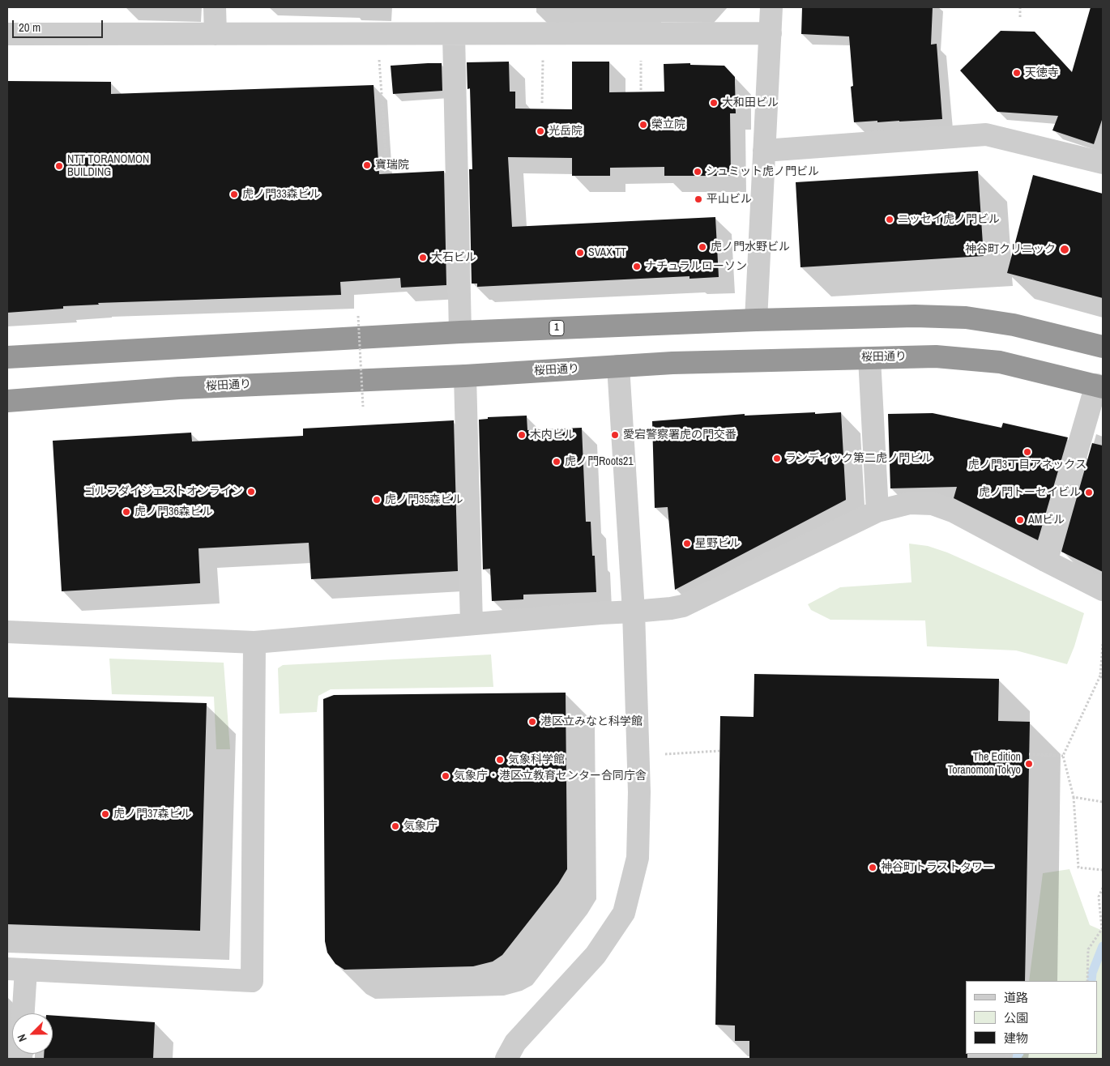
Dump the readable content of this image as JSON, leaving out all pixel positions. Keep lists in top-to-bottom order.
{
  "streets": {
    "highway": ["1", "桜田通り"]
  },
  "places": [
    "天徳寺",
    "大和田ビル",
    "榮立院",
    "光岳院",
    "寶瑞院",
    "NTT TORANOMON BUILDING",
    "シュミット虎ノ門ビル",
    "虎ノ門33森ビル",
    "平山ビル",
    "ニッセイ虎ノ門ビル",
    "虎ノ門水野ビル",
    "神谷町クリニック",
    "SVAX TT",
    "大石ビル",
    "ナチュラルローソン",
    "木内ビル",
    "愛宕警察署虎の門交番",
    "虎ノ門3丁目アネックス",
    "ランディック第二虎ノ門ビル",
    "虎ノ門Roots21",
    "ゴルフダイジェストオンライン",
    "虎ノ門トーセイビル",
    "虎ノ門35森ビル",
    "虎ノ門36森ビル",
    "AMビル",
    "星野ビル",
    "港区立みなと科学館",
    "気象科学館",
    "The Edition Toranomon Tokyo",
    "気象庁・港区立教育センター合同庁舎",
    "虎ノ門37森ビル",
    "気象庁",
    "神谷町トラストタワー"
  ],
  "legend": ["道路", "公園", "建物"],
  "scale_bar": "20 m",
  "north": "bottom left"
}
